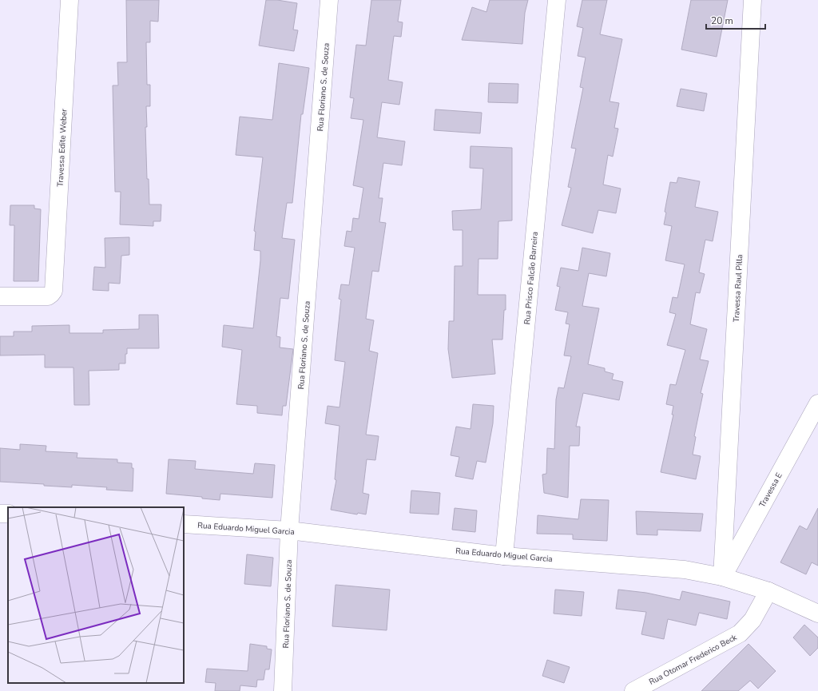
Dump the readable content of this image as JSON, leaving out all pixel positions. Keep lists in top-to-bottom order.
{
  "streets": {
    "street": [
      "Rua Floriano S. de Souza",
      "Travessa Edite Weber",
      "Rua Prisco Falcão Barreira",
      "Travessa Raul Pilla",
      "Travessa E",
      "Rua Eduardo Miguel Garcia",
      "Rua Otomar Frederico Beck"
    ]
  },
  "crossings": [
    ["Rua Floriano S. de Souza", "Rua Eduardo Miguel Garcia"],
    ["Rua Prisco Falcão Barreira", "Rua Eduardo Miguel Garcia"],
    ["Travessa Raul Pilla", "Travessa E"],
    ["Travessa Raul Pilla", "Rua Eduardo Miguel Garcia"],
    ["Travessa E", "Rua Eduardo Miguel Garcia"],
    ["Rua Eduardo Miguel Garcia", "Rua Otomar Frederico Beck"]
  ],
  "scale_bar": "20 m"
}
